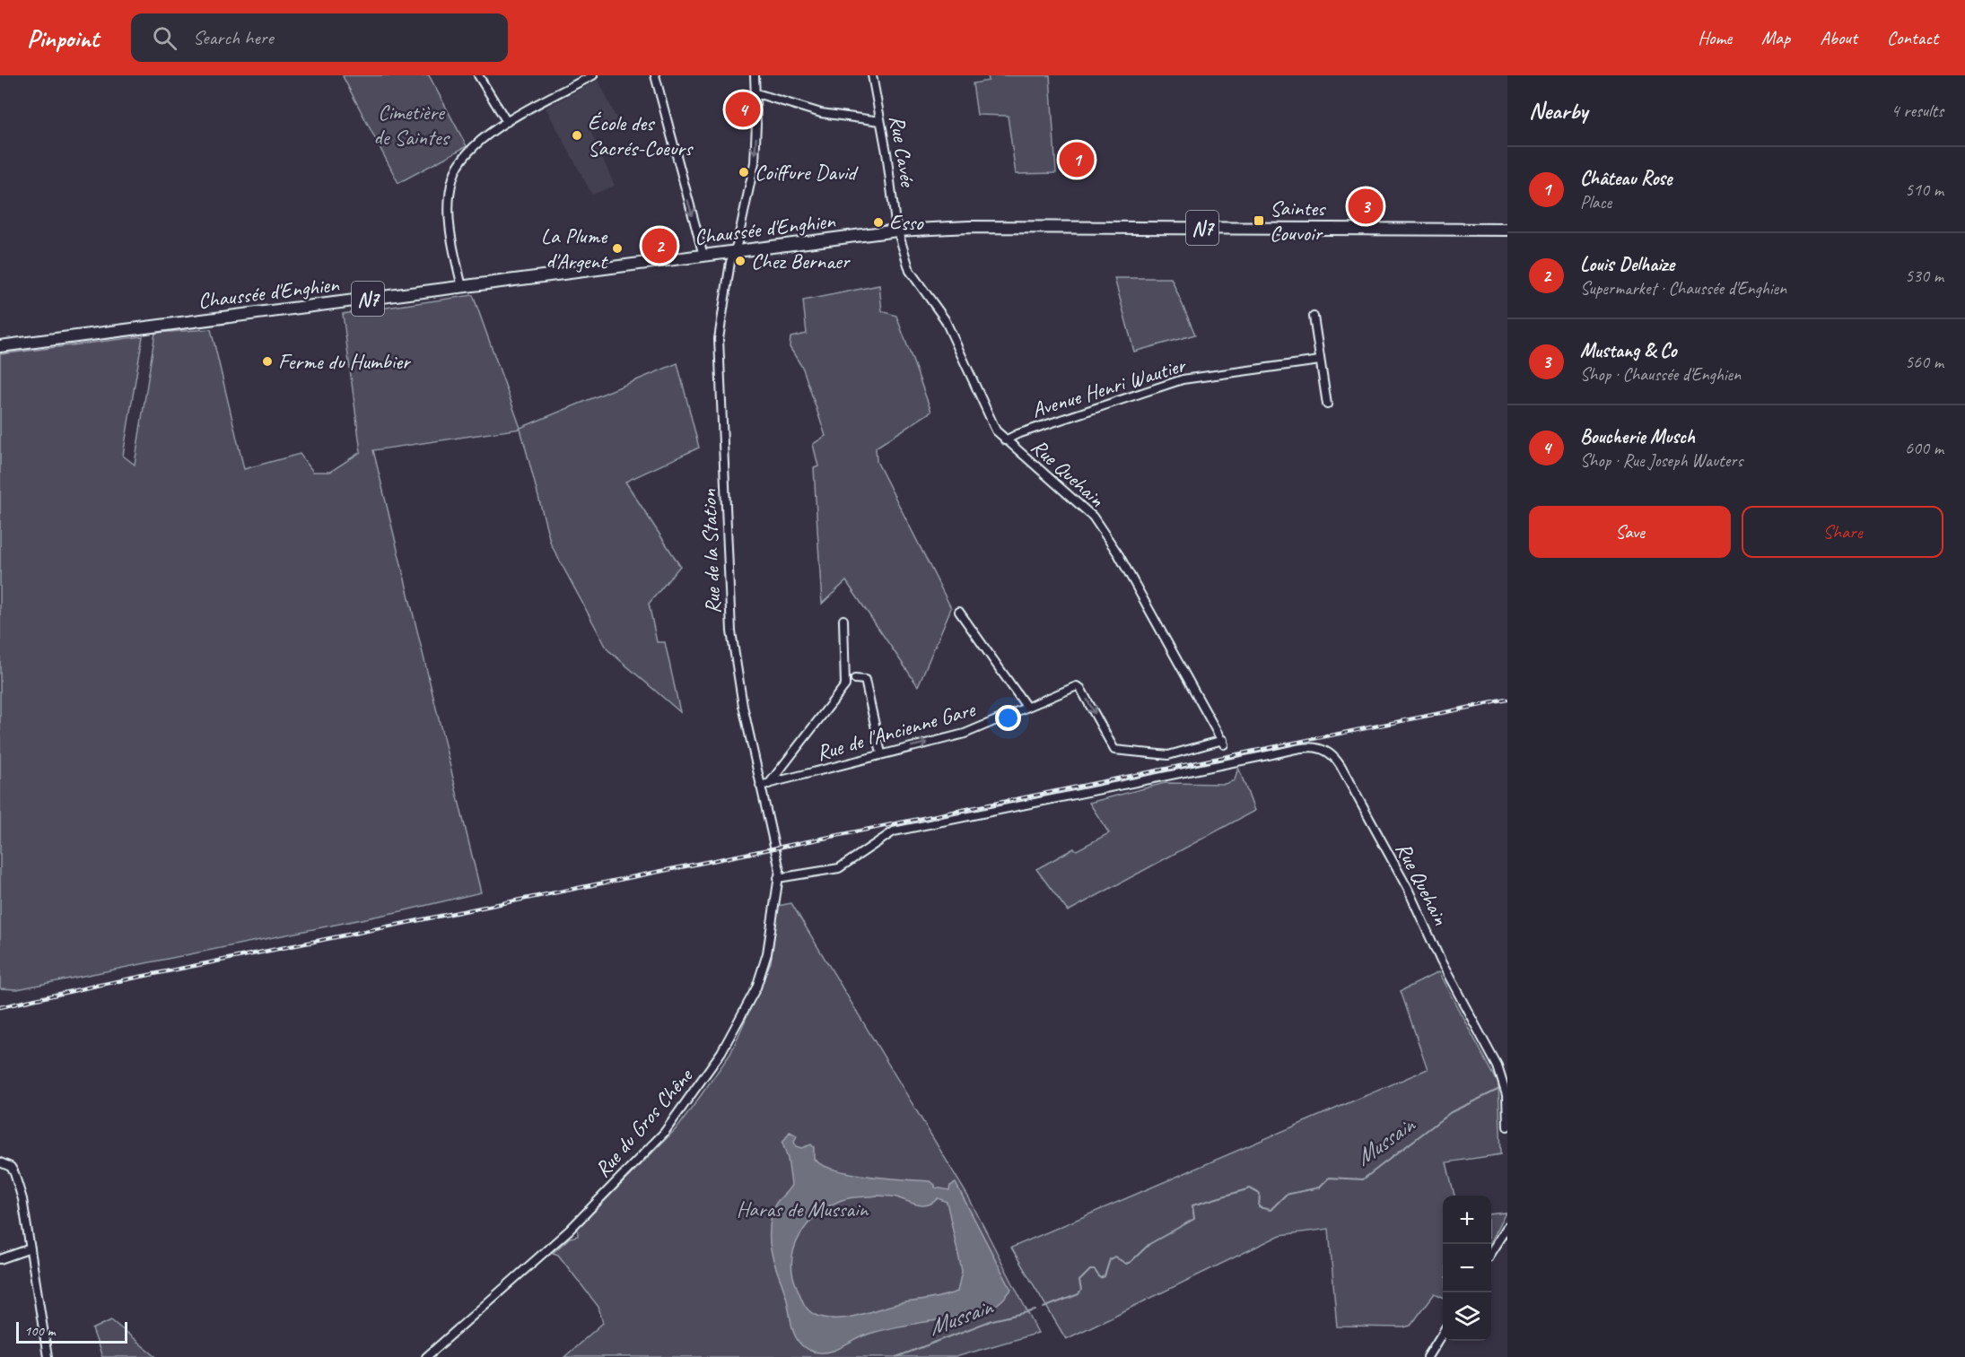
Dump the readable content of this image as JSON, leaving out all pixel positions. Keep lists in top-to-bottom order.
{
  "streets": {
    "main road": ["N7", "Chaussée d'Enghien"],
    "street": [
      "Rue Cavée",
      "Avenue Henri Wautier",
      "Rue Quehain",
      "Rue de la Station",
      "Rue de l'Ancienne Gare",
      "Rue du Gros Chêne"
    ]
  },
  "crossings": [
    ["Rue Cavée", "Chaussée d'Enghien"],
    ["Rue Cavée", "Rue Quehain"],
    ["Chaussée d'Enghien", "Rue Quehain"],
    ["Chaussée d'Enghien", "Rue de la Station"],
    ["Avenue Henri Wautier", "Rue Quehain"],
    ["Rue Quehain", "Rue de l'Ancienne Gare"],
    ["Rue Quehain", "Rue du Gros Chêne"],
    ["Rue de la Station", "Rue de l'Ancienne Gare"],
    ["Rue de la Station", "Rue du Gros Chêne"]
  ],
  "one_way": ["Rue de l'Ancienne Gare"],
  "water": ["Mussain"],
  "parks": ["Cimetière de Saintes", "Haras de Mussain"],
  "places": {
    "other": [
      "École des Sacrés-Coeurs",
      "Coiffure David",
      "Esso",
      "La Plume d'Argent",
      "Chez Bernaer",
      "Ferme du Humbier"
    ],
    "transit": ["Saintes Couvoir"]
  },
  "scale_bar": "100 m",
  "page": {
    "header": "Pinpoint",
    "search": "Search here",
    "nav": [
      "Home",
      "Map",
      "About",
      "Contact"
    ],
    "heading": ["Nearby", "4 results"],
    "pins": [
      "4",
      "1",
      "3",
      "2"
    ],
    "list": [
      {
        "mark": "1",
        "name": "Château Rose",
        "note": "Place",
        "value": "510 m"
      },
      {
        "mark": "2",
        "name": "Louis Delhaize",
        "note": "Supermarket · Chaussée d'Enghien",
        "value": "530 m"
      },
      {
        "mark": "3",
        "name": "Mustang & Co",
        "note": "Shop · Chaussée d'Enghien",
        "value": "560 m"
      },
      {
        "mark": "4",
        "name": "Boucherie Musch",
        "note": "Shop · Rue Joseph Wauters",
        "value": "600 m"
      }
    ],
    "buttons": ["Save", "Share"],
    "map_buttons": ["+", "−"],
    "scale": "100 m"
  }
}
